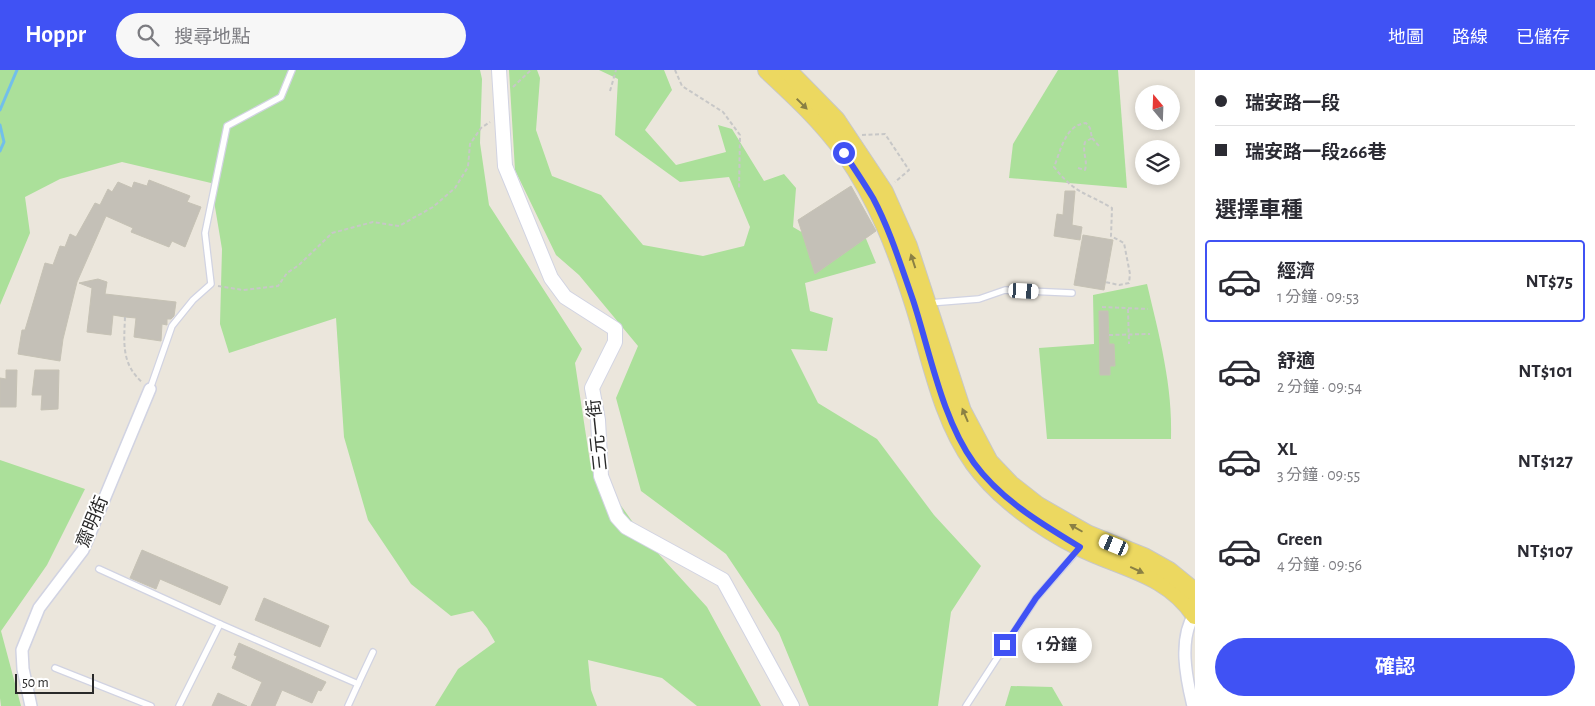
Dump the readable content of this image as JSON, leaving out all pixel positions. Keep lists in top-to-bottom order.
{
  "streets": {
    "street": ["三元一街", "齋明街"]
  },
  "scale_bar": "50 m",
  "north": "top",
  "page": {
    "header": "Hoppr",
    "search": "搜尋地點",
    "nav": ["地圖", "路線", "已儲存"],
    "banner": ["瑞安路一段", "瑞安路一段266巷"],
    "heading": "選擇車種",
    "list": [
      {
        "name": "經濟",
        "note": "1 分鐘 · 09:53",
        "value": "NT$75"
      },
      {
        "name": "舒適",
        "note": "2 分鐘 · 09:54",
        "value": "NT$101"
      },
      {
        "name": "XL",
        "note": "3 分鐘 · 09:55",
        "value": "NT$127"
      },
      {
        "name": "Green",
        "note": "4 分鐘 · 09:56",
        "value": "NT$107"
      }
    ],
    "bubble": "1 分鐘",
    "buttons": "確認",
    "scale": "50 m"
  }
}
